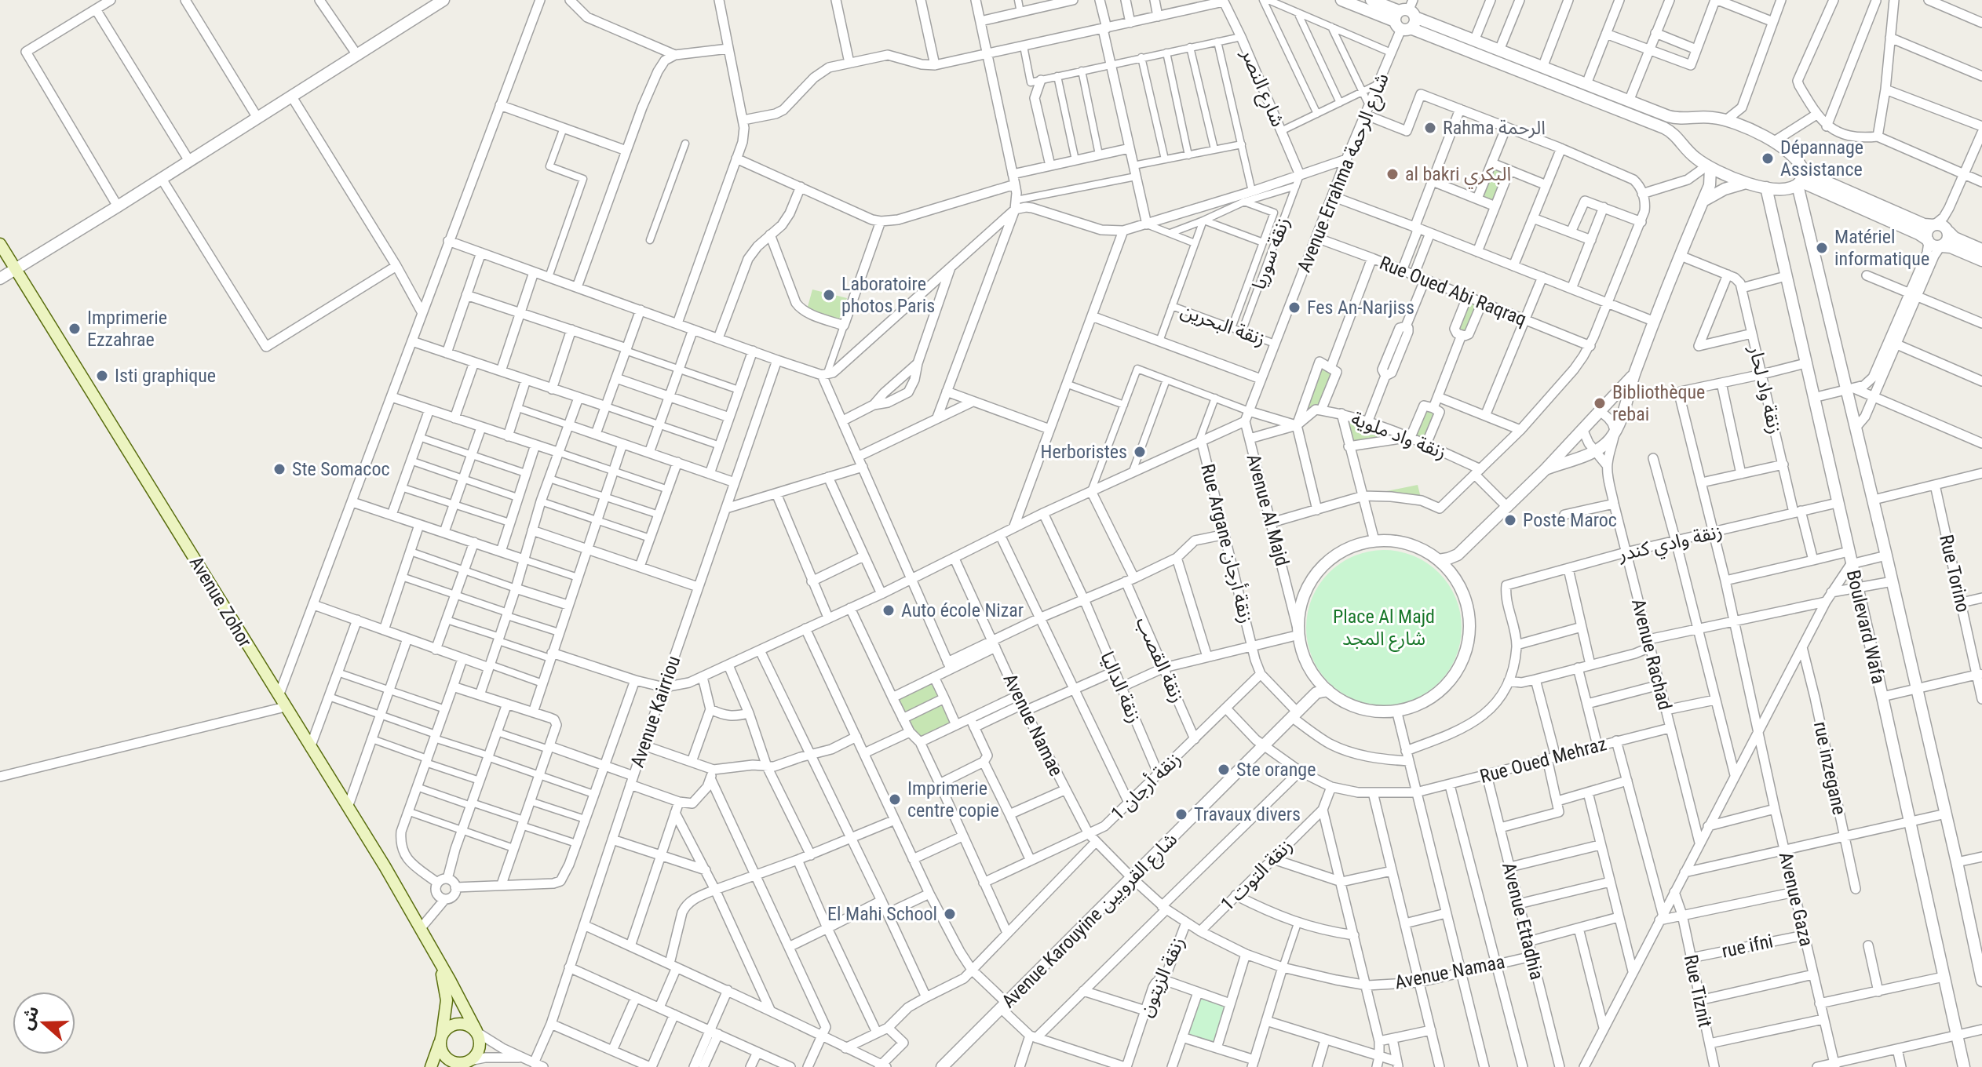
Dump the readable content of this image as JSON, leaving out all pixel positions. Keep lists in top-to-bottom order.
{
  "streets": {
    "main road": ["Avenue Zohor"],
    "street": [
      "شارع النصر",
      "Avenue Errahma شارع الرحمة",
      "زنقة سوريا",
      "Rue Oued Abi Raqraq",
      "زنقة البحرين",
      "زنقة واد لحار",
      "زنقة واد ملوية",
      "Avenue Al Majd",
      "زنقة وادي كندر",
      "Rue Argane زنقة أرجان",
      "Rue Torino",
      "Boulevard Wafa",
      "Avenue Rachad",
      "زنقة القصب",
      "زنقة الداليا",
      "Avenue Kairriou",
      "Avenue Namae",
      "Rue Oued Mehraz",
      "rue inzegane",
      "زنقة أرجان 1",
      "زنقة التوت 1",
      "Avenue Gaza",
      "Avenue Karouyine شارع القرويين",
      "Avenue Ettadhia",
      "rue ifni",
      "Avenue Namaa",
      "زنقة الزيتون",
      "Rue Tiznit"
    ]
  },
  "crossings": [
    ["شارع النصر", "زنقة سوريا"],
    ["Avenue Errahma شارع الرحمة", "Rue Oued Abi Raqraq"],
    ["Avenue Errahma شارع الرحمة", "زنقة البحرين"],
    ["Avenue Errahma شارع الرحمة", "Avenue Al Majd"],
    ["زنقة سوريا", "زنقة البحرين"],
    ["زنقة واد لحار", "زنقة وادي كندر"],
    ["Avenue Al Majd", "Avenue Karouyine شارع القرويين"],
    ["زنقة وادي كندر", "Boulevard Wafa"],
    ["زنقة وادي كندر", "Avenue Rachad"],
    ["زنقة وادي كندر", "Avenue Gaza"],
    ["Avenue Rachad", "Rue Oued Mehraz"],
    ["زنقة القصب", "زنقة أرجان 1"],
    ["زنقة الداليا", "زنقة أرجان 1"],
    ["Avenue Namae", "زنقة أرجان 1"],
    ["Avenue Namae", "Avenue Karouyine شارع القرويين"],
    ["Avenue Namae", "Avenue Namaa"],
    ["Rue Oued Mehraz", "زنقة أرجان 1"],
    ["Rue Oued Mehraz", "زنقة التوت 1"],
    ["Rue Oued Mehraz", "Avenue Karouyine شارع القرويين"],
    ["Rue Oued Mehraz", "Avenue Ettadhia"],
    ["زنقة التوت 1", "Avenue Namaa"],
    ["Avenue Gaza", "rue ifni"],
    ["Avenue Karouyine شارع القرويين", "Avenue Namaa"],
    ["Avenue Ettadhia", "Avenue Namaa"],
    ["rue ifni", "Rue Tiznit"],
    ["Avenue Namaa", "زنقة الزيتون"]
  ],
  "parks": ["Place Al Majd شارع المجد"],
  "places": [
    "Rahma الرحمة",
    "Dépannage Assistance",
    "al bakri البكري",
    "Matériel informatique",
    "Laboratoire photos Paris",
    "Fes An-Narjiss",
    "Imprimerie Ezzahrae",
    "Isti graphique",
    "Bibliothèque rebai",
    "Herboristes",
    "Ste Somacoc",
    "Poste Maroc",
    "Auto école Nizar",
    "Ste orange",
    "Imprimerie centre copie",
    "Travaux divers",
    "El Mahi School"
  ],
  "north": "left"
}
